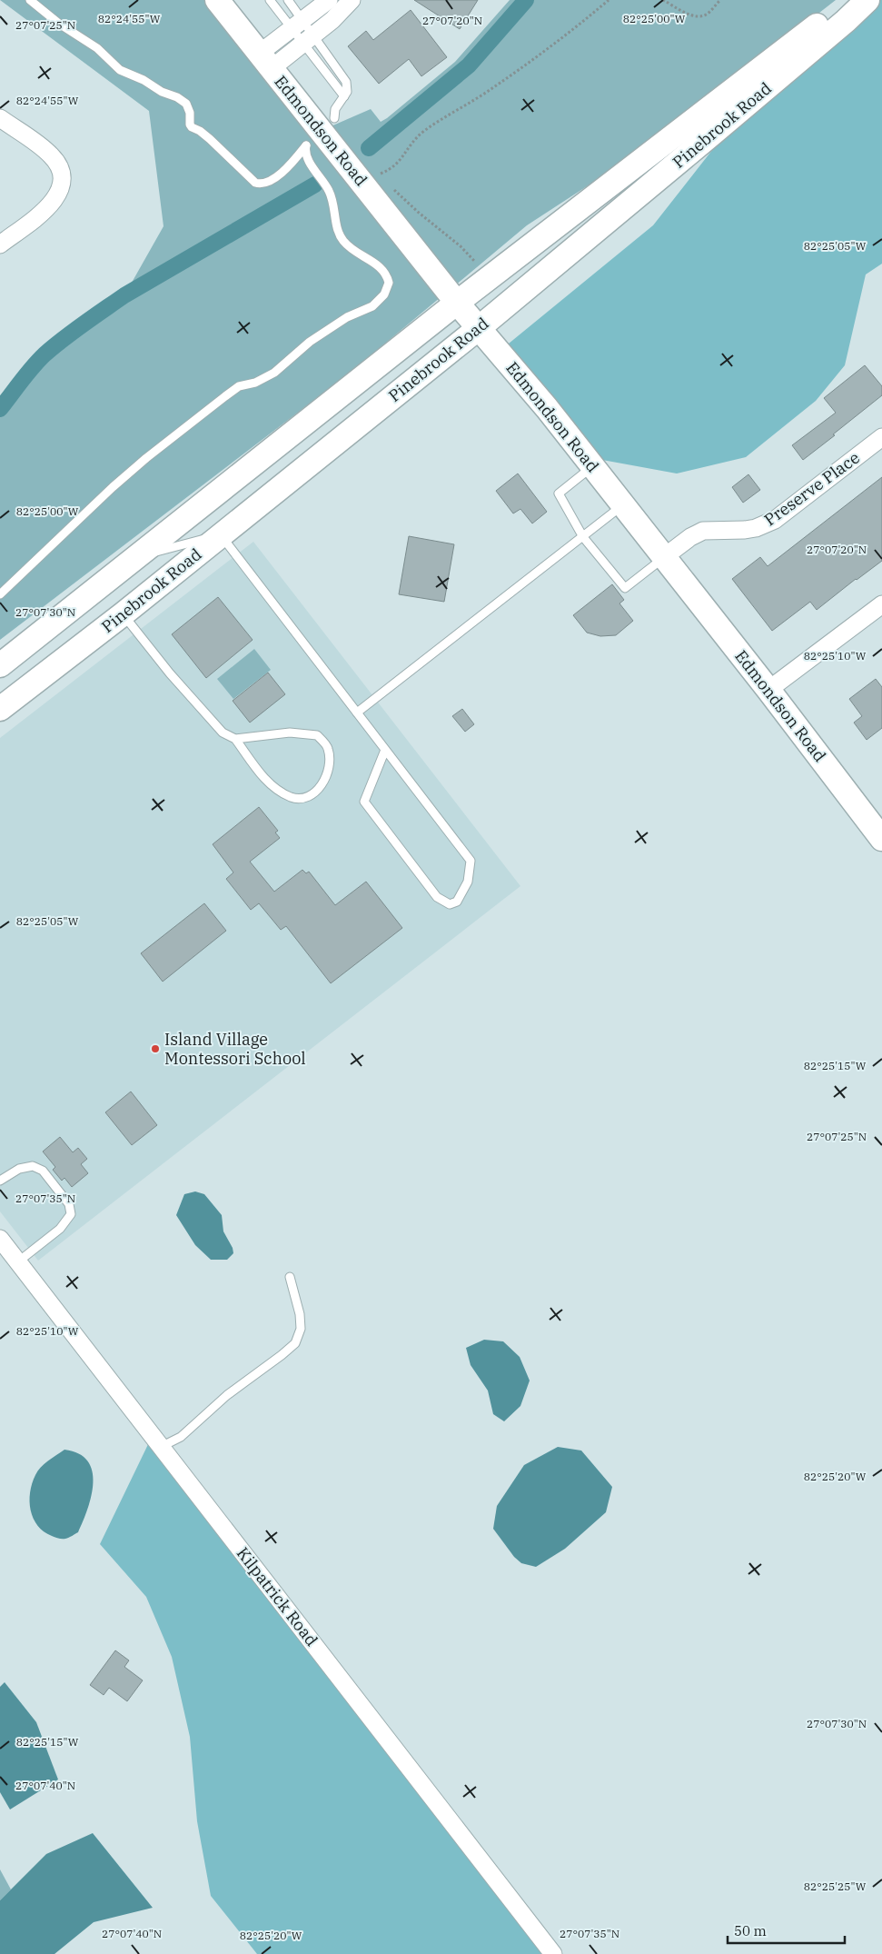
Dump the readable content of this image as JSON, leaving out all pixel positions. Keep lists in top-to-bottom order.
{
  "streets": {
    "street": [
      "Pinebrook Road",
      "Edmondson Road",
      "Preserve Place",
      "Kilpatrick Road"
    ]
  },
  "crossings": [
    ["Pinebrook Road", "Edmondson Road"],
    ["Edmondson Road", "Preserve Place"]
  ],
  "places": ["Island Village Montessori School"],
  "scale_bar": "50 m",
  "coordinates": [
    "82°24'55\"W",
    "82°25'00\"W",
    "27°07'20\"N",
    "27°07'25\"N",
    "82°25'05\"W",
    "27°07'30\"N",
    "82°25'10\"W",
    "82°25'15\"W",
    "27°07'35\"N",
    "82°25'20\"W",
    "27°07'40\"N",
    "82°25'25\"W"
  ]
}
